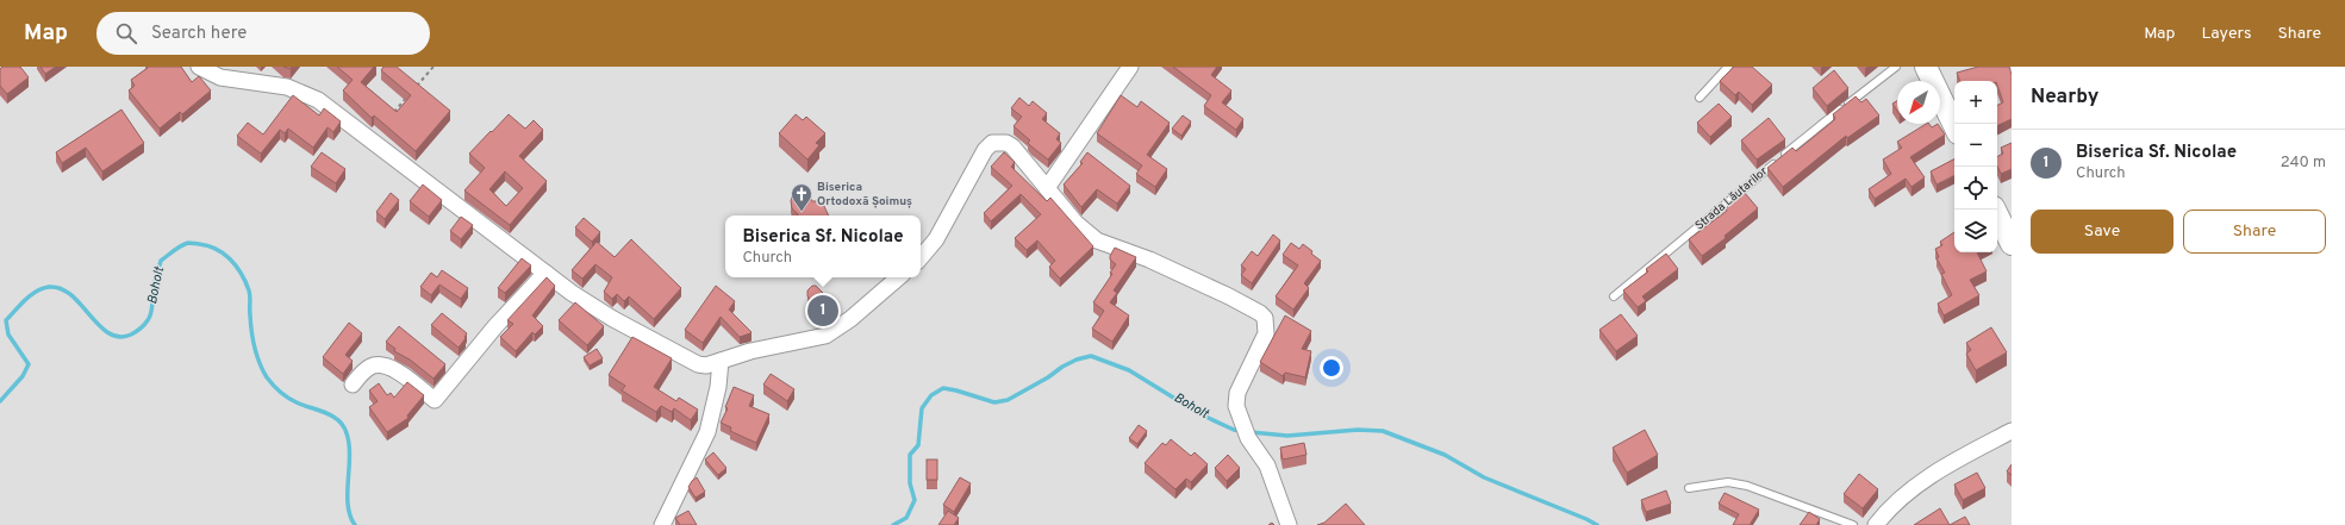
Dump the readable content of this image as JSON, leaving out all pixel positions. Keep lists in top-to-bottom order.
{
  "streets": {
    "lane": ["Strada Lăutarilor"]
  },
  "water": ["Boholt"],
  "places": {
    "church": ["Biserica Ortodoxă Șoimuș"]
  },
  "north": "bottom left",
  "page": {
    "header": "Map",
    "search": "Search here",
    "nav": ["Map", "Layers", "Share"],
    "heading": "Nearby",
    "map_buttons": ["+", "−"],
    "list": [
      {
        "mark": "1",
        "name": "Biserica Sf. Nicolae",
        "note": "Church",
        "value": "240 m"
      }
    ],
    "buttons": ["Save", "Share"],
    "popup": ["Biserica Sf. Nicolae", "Church"],
    "pins": "1"
  }
}
